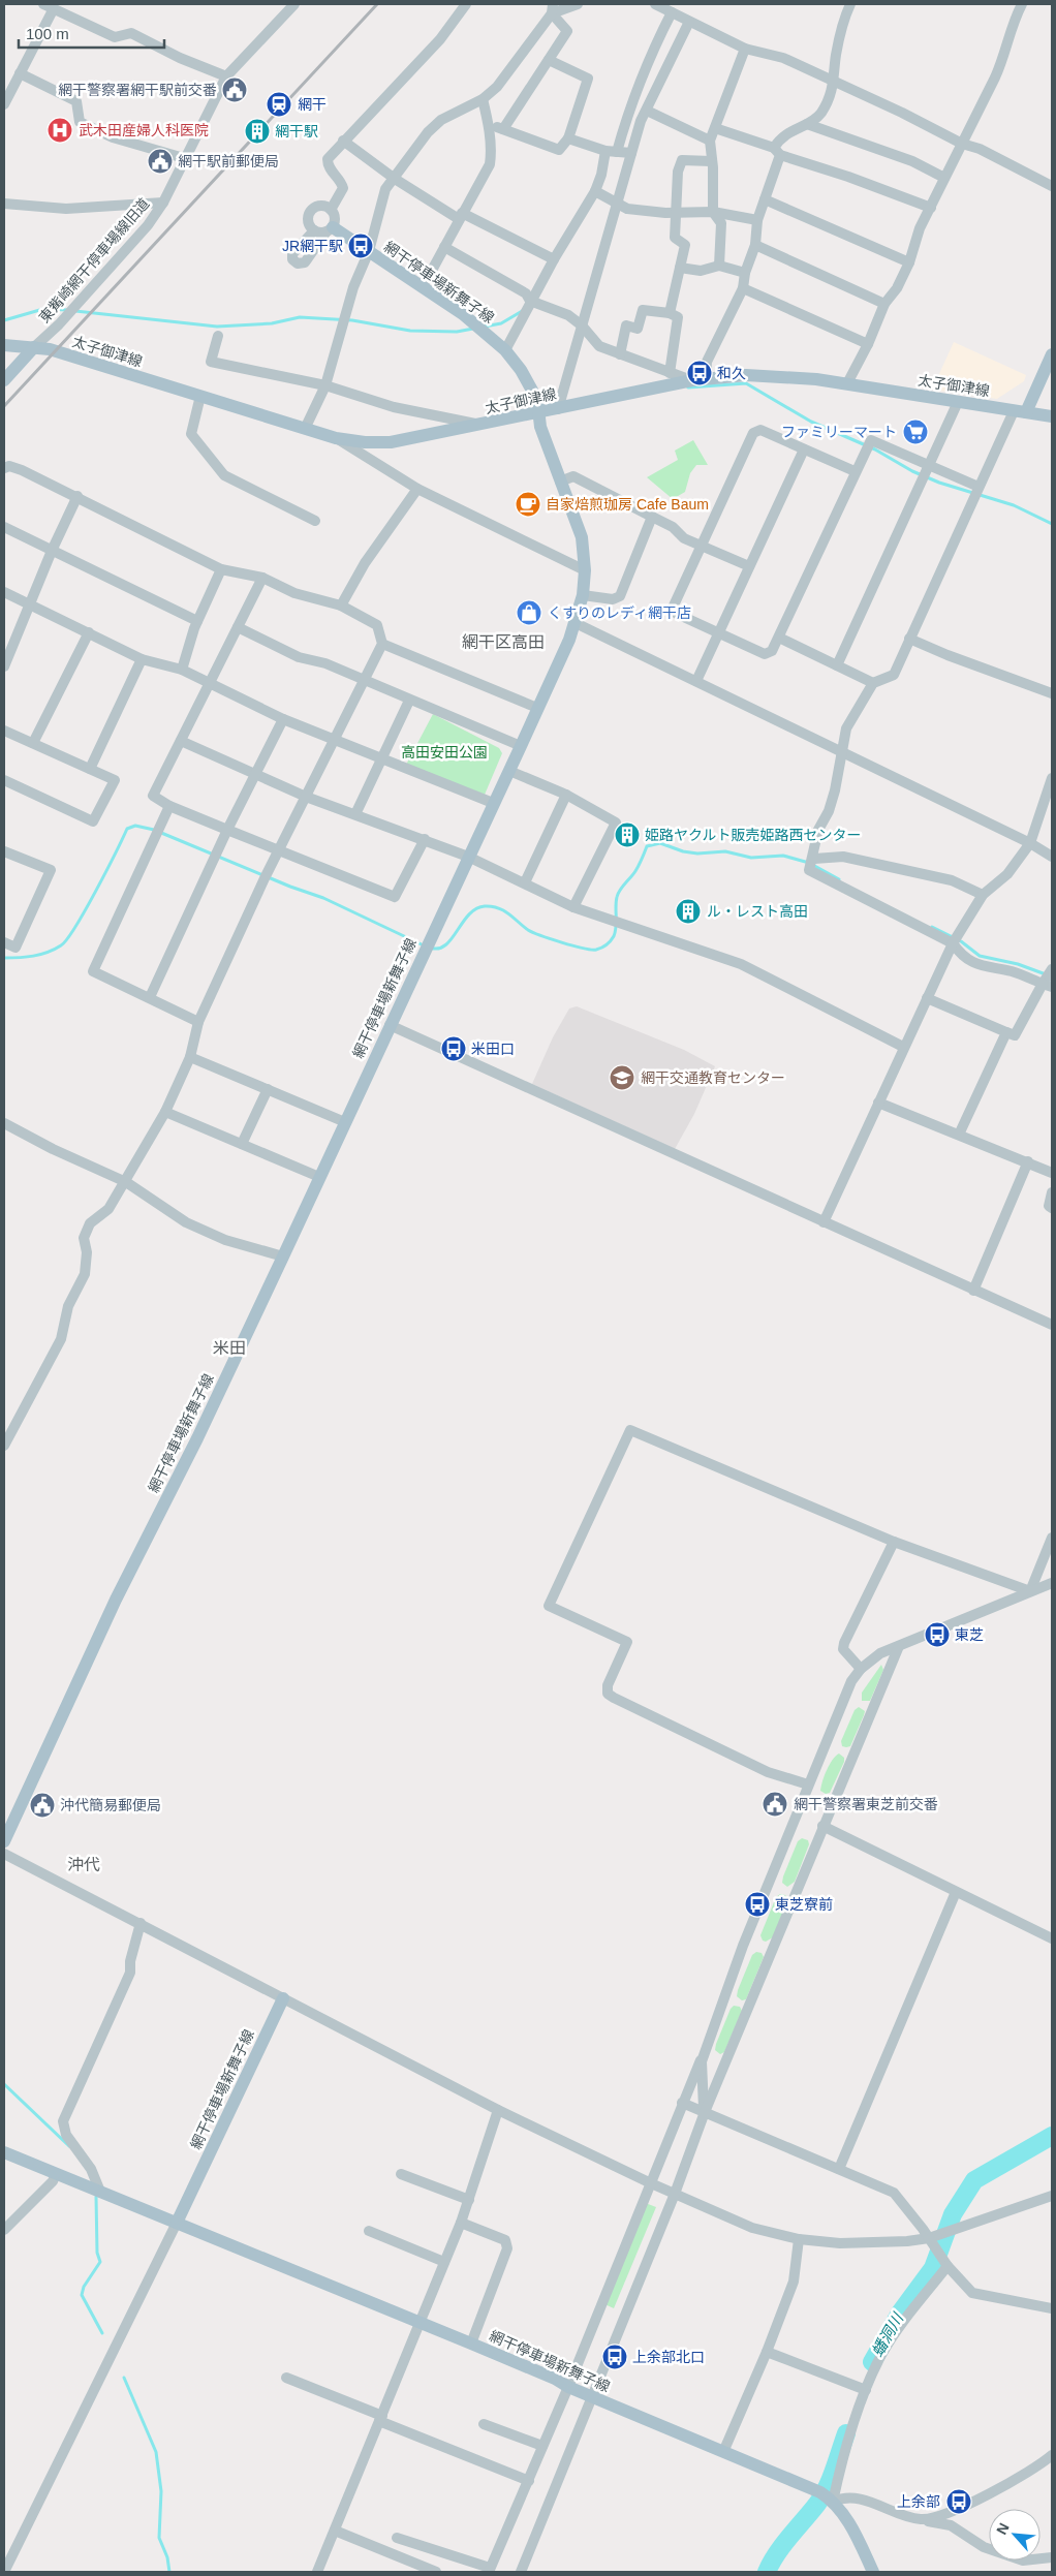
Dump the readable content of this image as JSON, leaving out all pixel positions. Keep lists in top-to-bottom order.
{
  "streets": {
    "main road": ["網干停車場新舞子線", "太子御津線"],
    "street": ["東觜崎網干停車場線旧道"]
  },
  "crossings": [
    ["東觜崎網干停車場線旧道", "太子御津線"],
    ["網干停車場新舞子線", "太子御津線"]
  ],
  "districts": ["網干区高田", "米田", "沖代"],
  "water": ["蟠洞川"],
  "parks": ["高田安田公園"],
  "places": {
    "public building": [
      "網干警察署網干駅前交番",
      "網干駅前郵便局",
      "網干警察署東芝前交番",
      "沖代簡易郵便局"
    ],
    "station": ["網干"],
    "hospital": ["武木田産婦人科医院"],
    "building": ["網干駅", "姫路ヤクルト販売姫路西センター", "ル・レスト高田"],
    "bus stop": [
      "JR網干駅",
      "和久",
      "米田口",
      "東芝",
      "東芝寮前",
      "上余部北口",
      "上余部"
    ],
    "supermarket": ["ファミリーマート"],
    "cafe": ["自家焙煎珈房 Cafe Baum"],
    "shop": ["くすりのレディ網干店"],
    "school or university": ["網干交通教育センター"]
  },
  "scale_bar": "100 m",
  "north": "top left"
}
